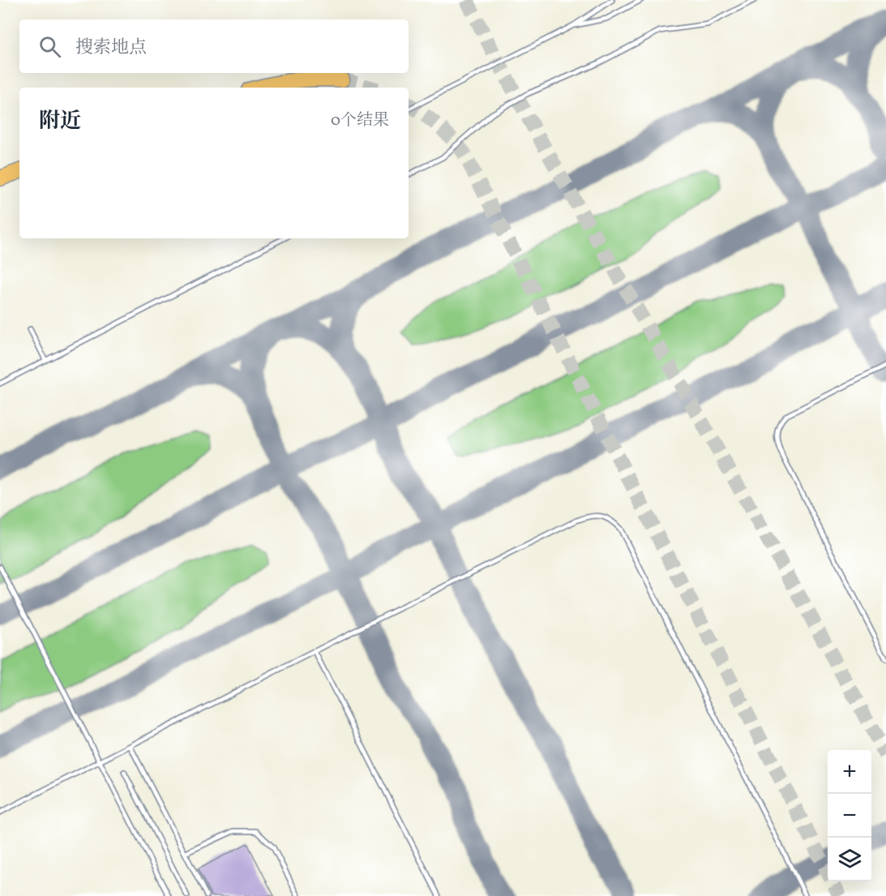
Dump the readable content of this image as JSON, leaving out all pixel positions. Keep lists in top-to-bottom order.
{
  "page": {
    "search": "搜索地点",
    "heading": ["附近", "0个结果"],
    "map_buttons": ["+", "−"]
  }
}
